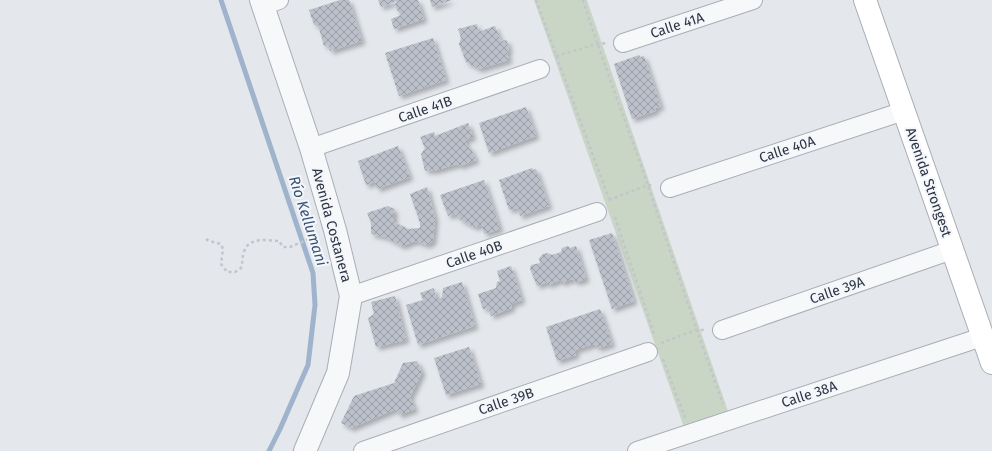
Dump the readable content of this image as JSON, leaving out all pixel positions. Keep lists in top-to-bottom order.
{
  "streets": {
    "main road": ["Avenida Strongest"],
    "street": [
      "Calle 41A",
      "Calle 41B",
      "Calle 40A",
      "Avenida Costanera",
      "Calle 40B",
      "Calle 39A",
      "Calle 38A",
      "Calle 39B"
    ]
  },
  "crossings": [
    ["Calle 41B", "Avenida Costanera"],
    ["Calle 40A", "Avenida Strongest"],
    ["Avenida Strongest", "Calle 39A"],
    ["Avenida Strongest", "Calle 38A"],
    ["Avenida Costanera", "Calle 40B"]
  ],
  "water": ["Río Kellumani"]
}
